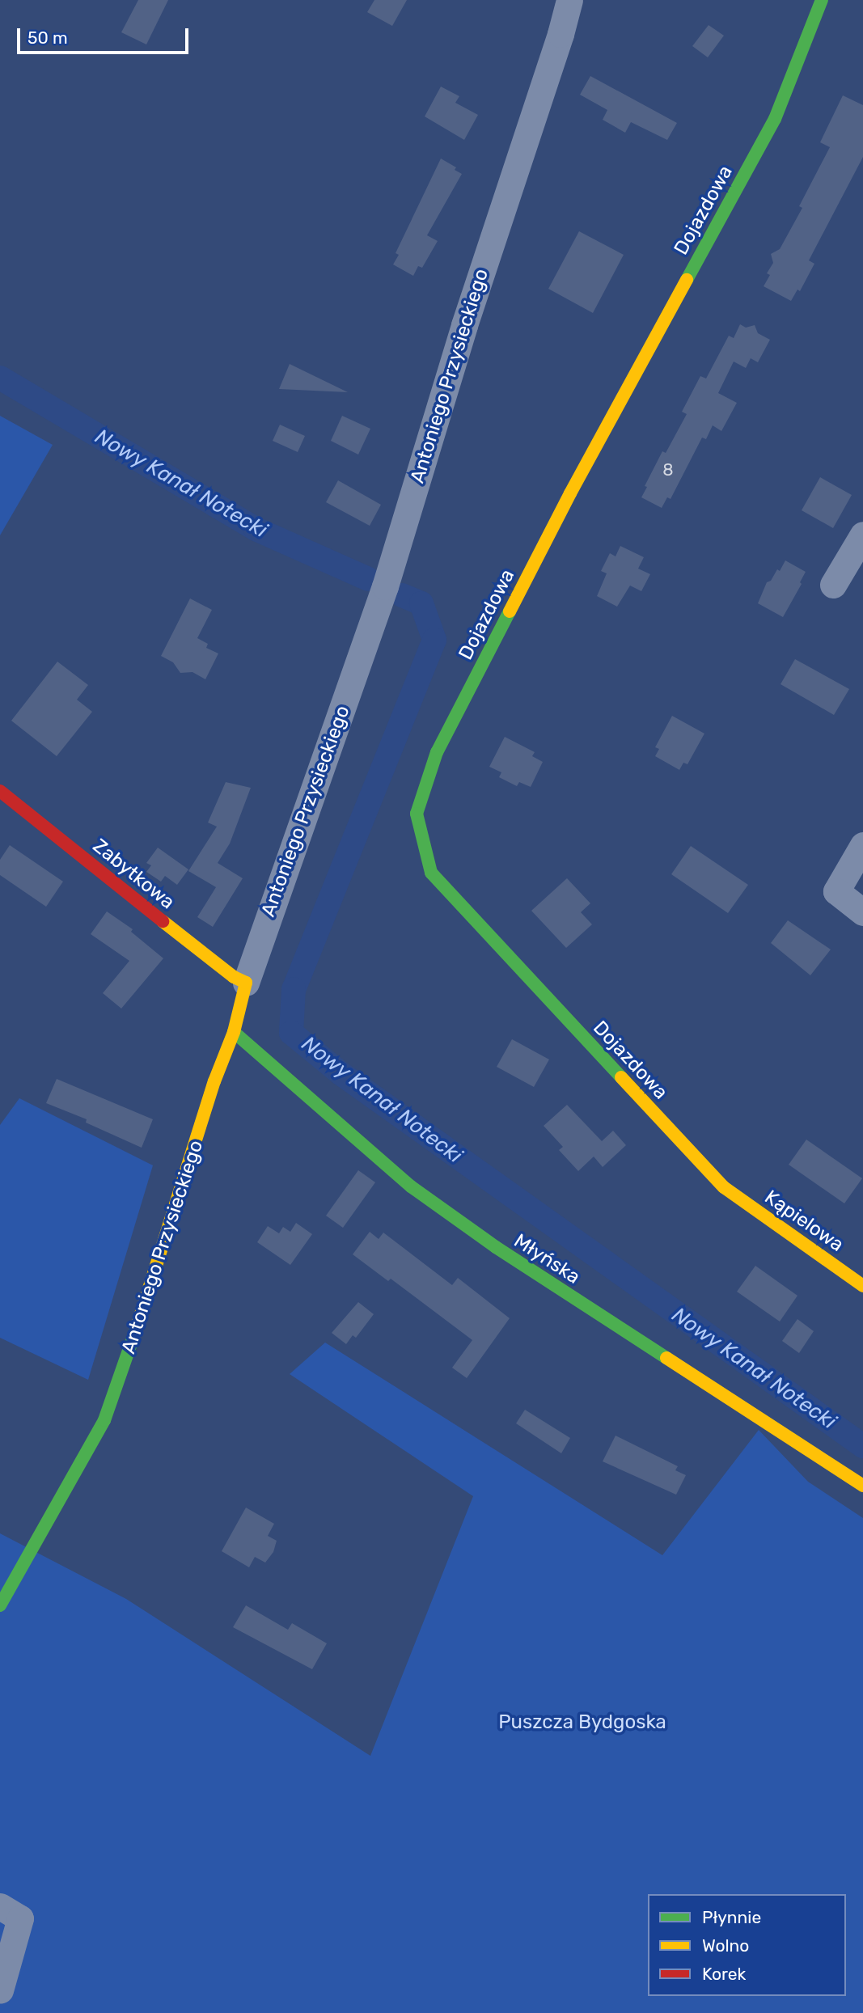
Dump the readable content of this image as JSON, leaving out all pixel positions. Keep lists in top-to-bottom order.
{
  "streets": {
    "street": [
      "Dojazdowa",
      "Antoniego Przysieckiego",
      "Zabytkowa",
      "Kąpielowa",
      "Młyńska"
    ]
  },
  "crossings": [
    ["Dojazdowa", "Kąpielowa"],
    ["Antoniego Przysieckiego", "Zabytkowa"],
    ["Antoniego Przysieckiego", "Młyńska"]
  ],
  "water": ["Nowy Kanał Notecki"],
  "parks": ["Puszcza Bydgoska"],
  "house_numbers": ["8"],
  "legend": ["Płynnie", "Wolno", "Korek"],
  "scale_bar": "50 m"
}
